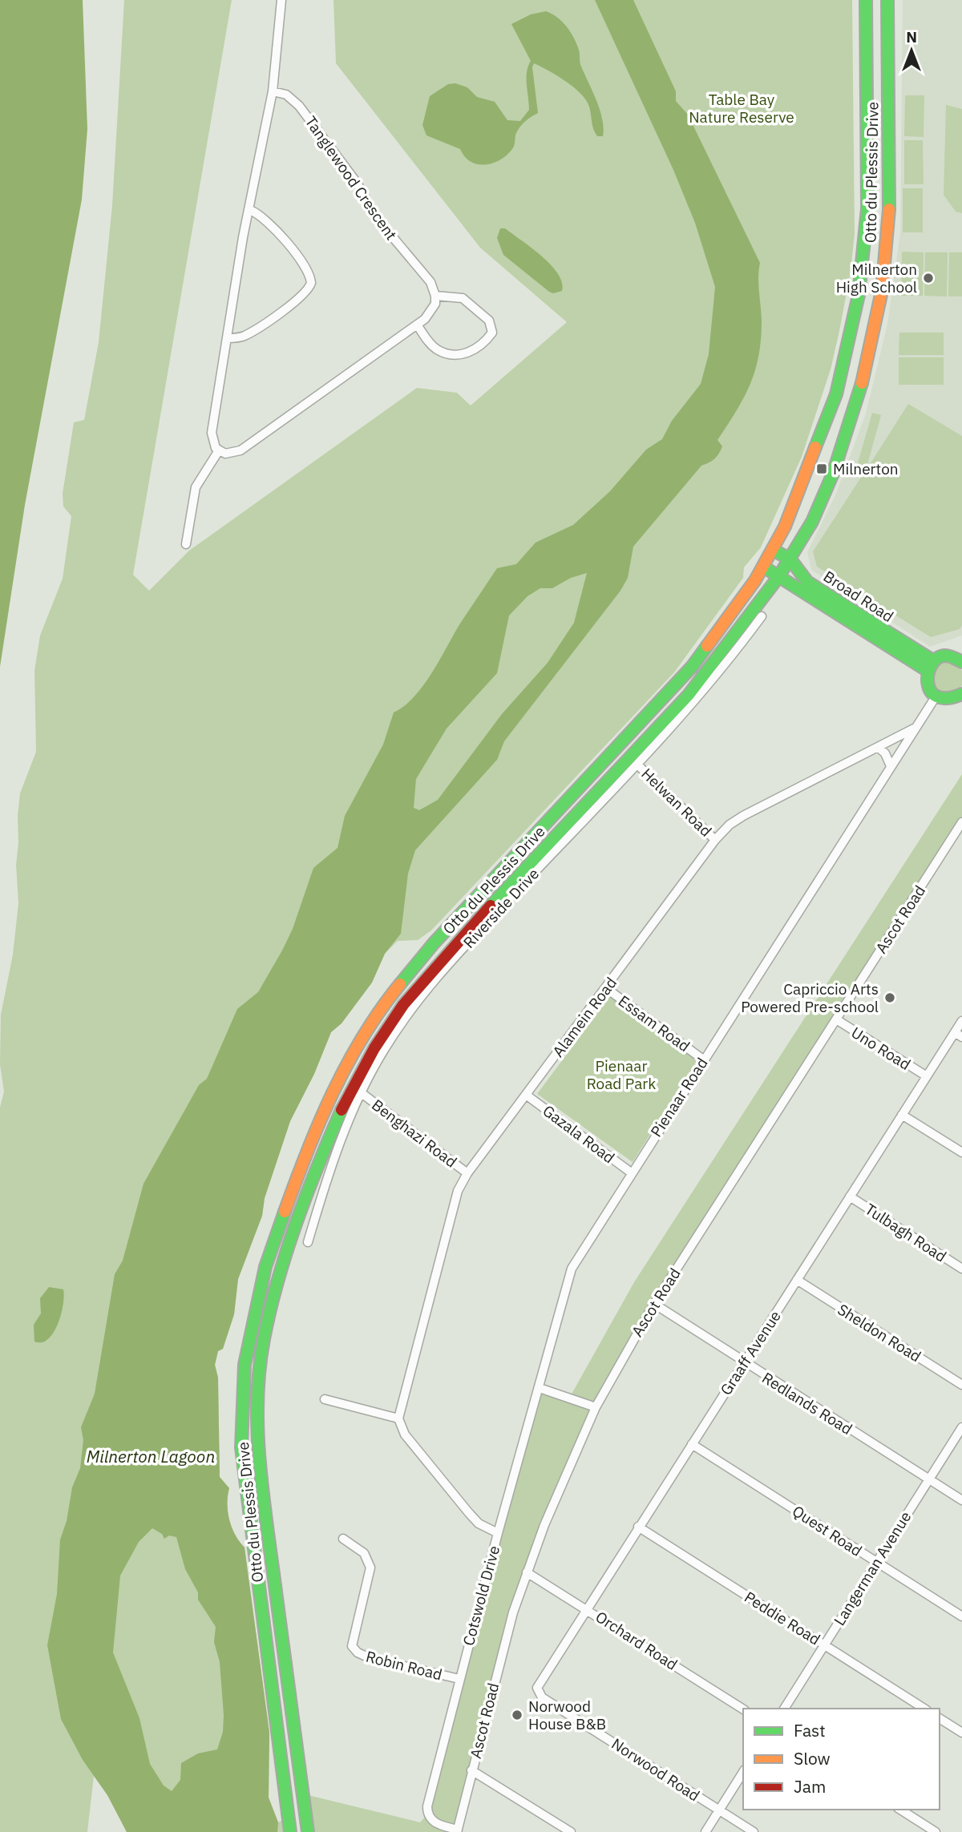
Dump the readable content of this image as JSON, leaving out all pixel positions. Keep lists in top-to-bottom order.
{
  "streets": {
    "main road": ["Otto du Plessis Drive", "Broad Road"],
    "street": [
      "Tanglewood Crescent",
      "Helwan Road",
      "Riverside Drive",
      "Ascot Road",
      "Alamein Road",
      "Essam Road",
      "Uno Road",
      "Pienaar Road",
      "Benghazi Road",
      "Gazala Road",
      "Tulbagh Road",
      "Sheldon Road",
      "Graaff Avenue",
      "Redlands Road",
      "Quest Road",
      "Langerman Avenue",
      "Cotswold Drive",
      "Peddie Road",
      "Orchard Road",
      "Robin Road",
      "Norwood Road"
    ]
  },
  "crossings": [
    ["Otto du Plessis Drive", "Broad Road"],
    ["Helwan Road", "Riverside Drive"],
    ["Helwan Road", "Alamein Road"],
    ["Riverside Drive", "Benghazi Road"],
    ["Ascot Road", "Uno Road"],
    ["Ascot Road", "Redlands Road"],
    ["Ascot Road", "Cotswold Drive"],
    ["Ascot Road", "Orchard Road"],
    ["Alamein Road", "Essam Road"],
    ["Alamein Road", "Pienaar Road"],
    ["Alamein Road", "Benghazi Road"],
    ["Alamein Road", "Gazala Road"],
    ["Alamein Road", "Cotswold Drive"],
    ["Essam Road", "Pienaar Road"],
    ["Uno Road", "Graaff Avenue"],
    ["Pienaar Road", "Gazala Road"],
    ["Pienaar Road", "Cotswold Drive"],
    ["Tulbagh Road", "Graaff Avenue"],
    ["Sheldon Road", "Graaff Avenue"],
    ["Graaff Avenue", "Redlands Road"],
    ["Graaff Avenue", "Quest Road"],
    ["Graaff Avenue", "Peddie Road"],
    ["Graaff Avenue", "Orchard Road"],
    ["Graaff Avenue", "Norwood Road"],
    ["Redlands Road", "Langerman Avenue"],
    ["Quest Road", "Langerman Avenue"],
    ["Langerman Avenue", "Peddie Road"],
    ["Cotswold Drive", "Robin Road"]
  ],
  "water": ["Milnerton Lagoon"],
  "parks": ["Table Bay Nature Reserve", "Pienaar Road Park"],
  "places": {
    "other": ["Milnerton High School", "Capriccio Arts Powered Pre-school", "Norwood House B&B"],
    "transit": ["Milnerton"]
  },
  "legend": ["Fast", "Slow", "Jam"],
  "north": "top"
}
